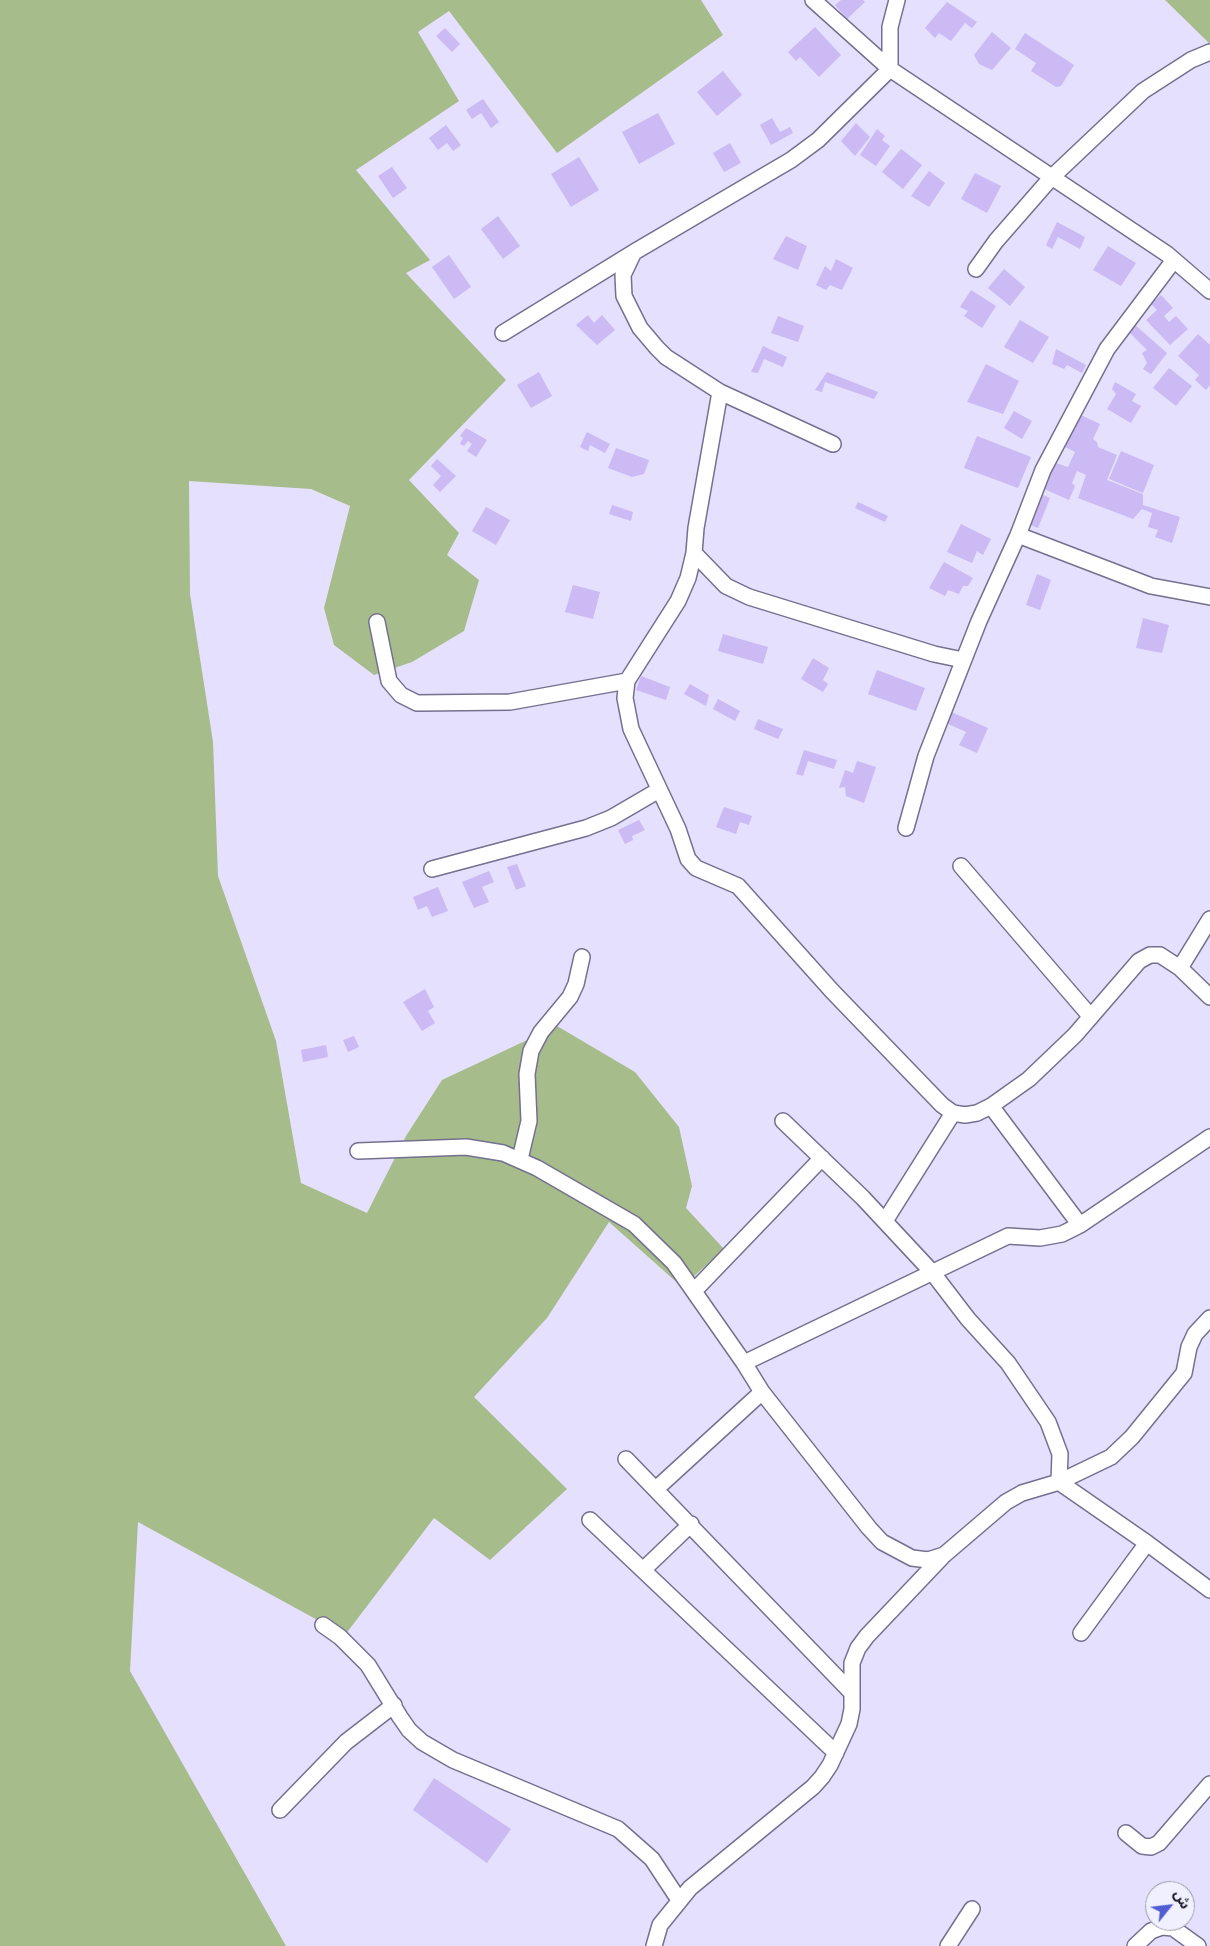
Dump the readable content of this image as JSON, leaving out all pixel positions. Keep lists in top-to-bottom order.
{
  "north": "top right"
}
